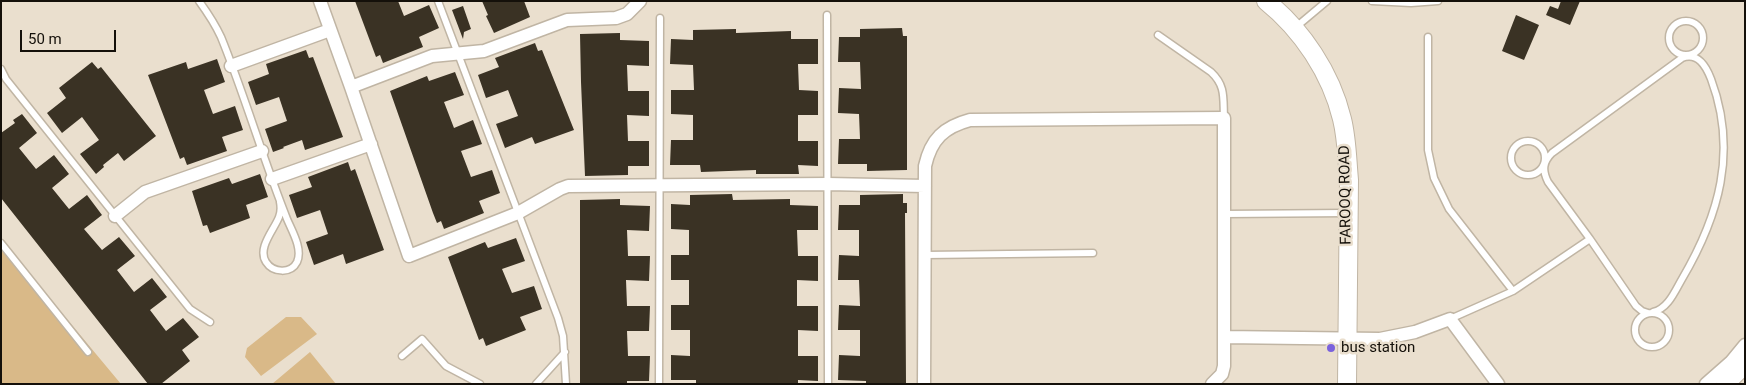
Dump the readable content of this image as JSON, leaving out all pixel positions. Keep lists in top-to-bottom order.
{
  "streets": {
    "street": ["FAROOQ ROAD"]
  },
  "places": ["bus station"],
  "scale_bar": "50 m"
}
